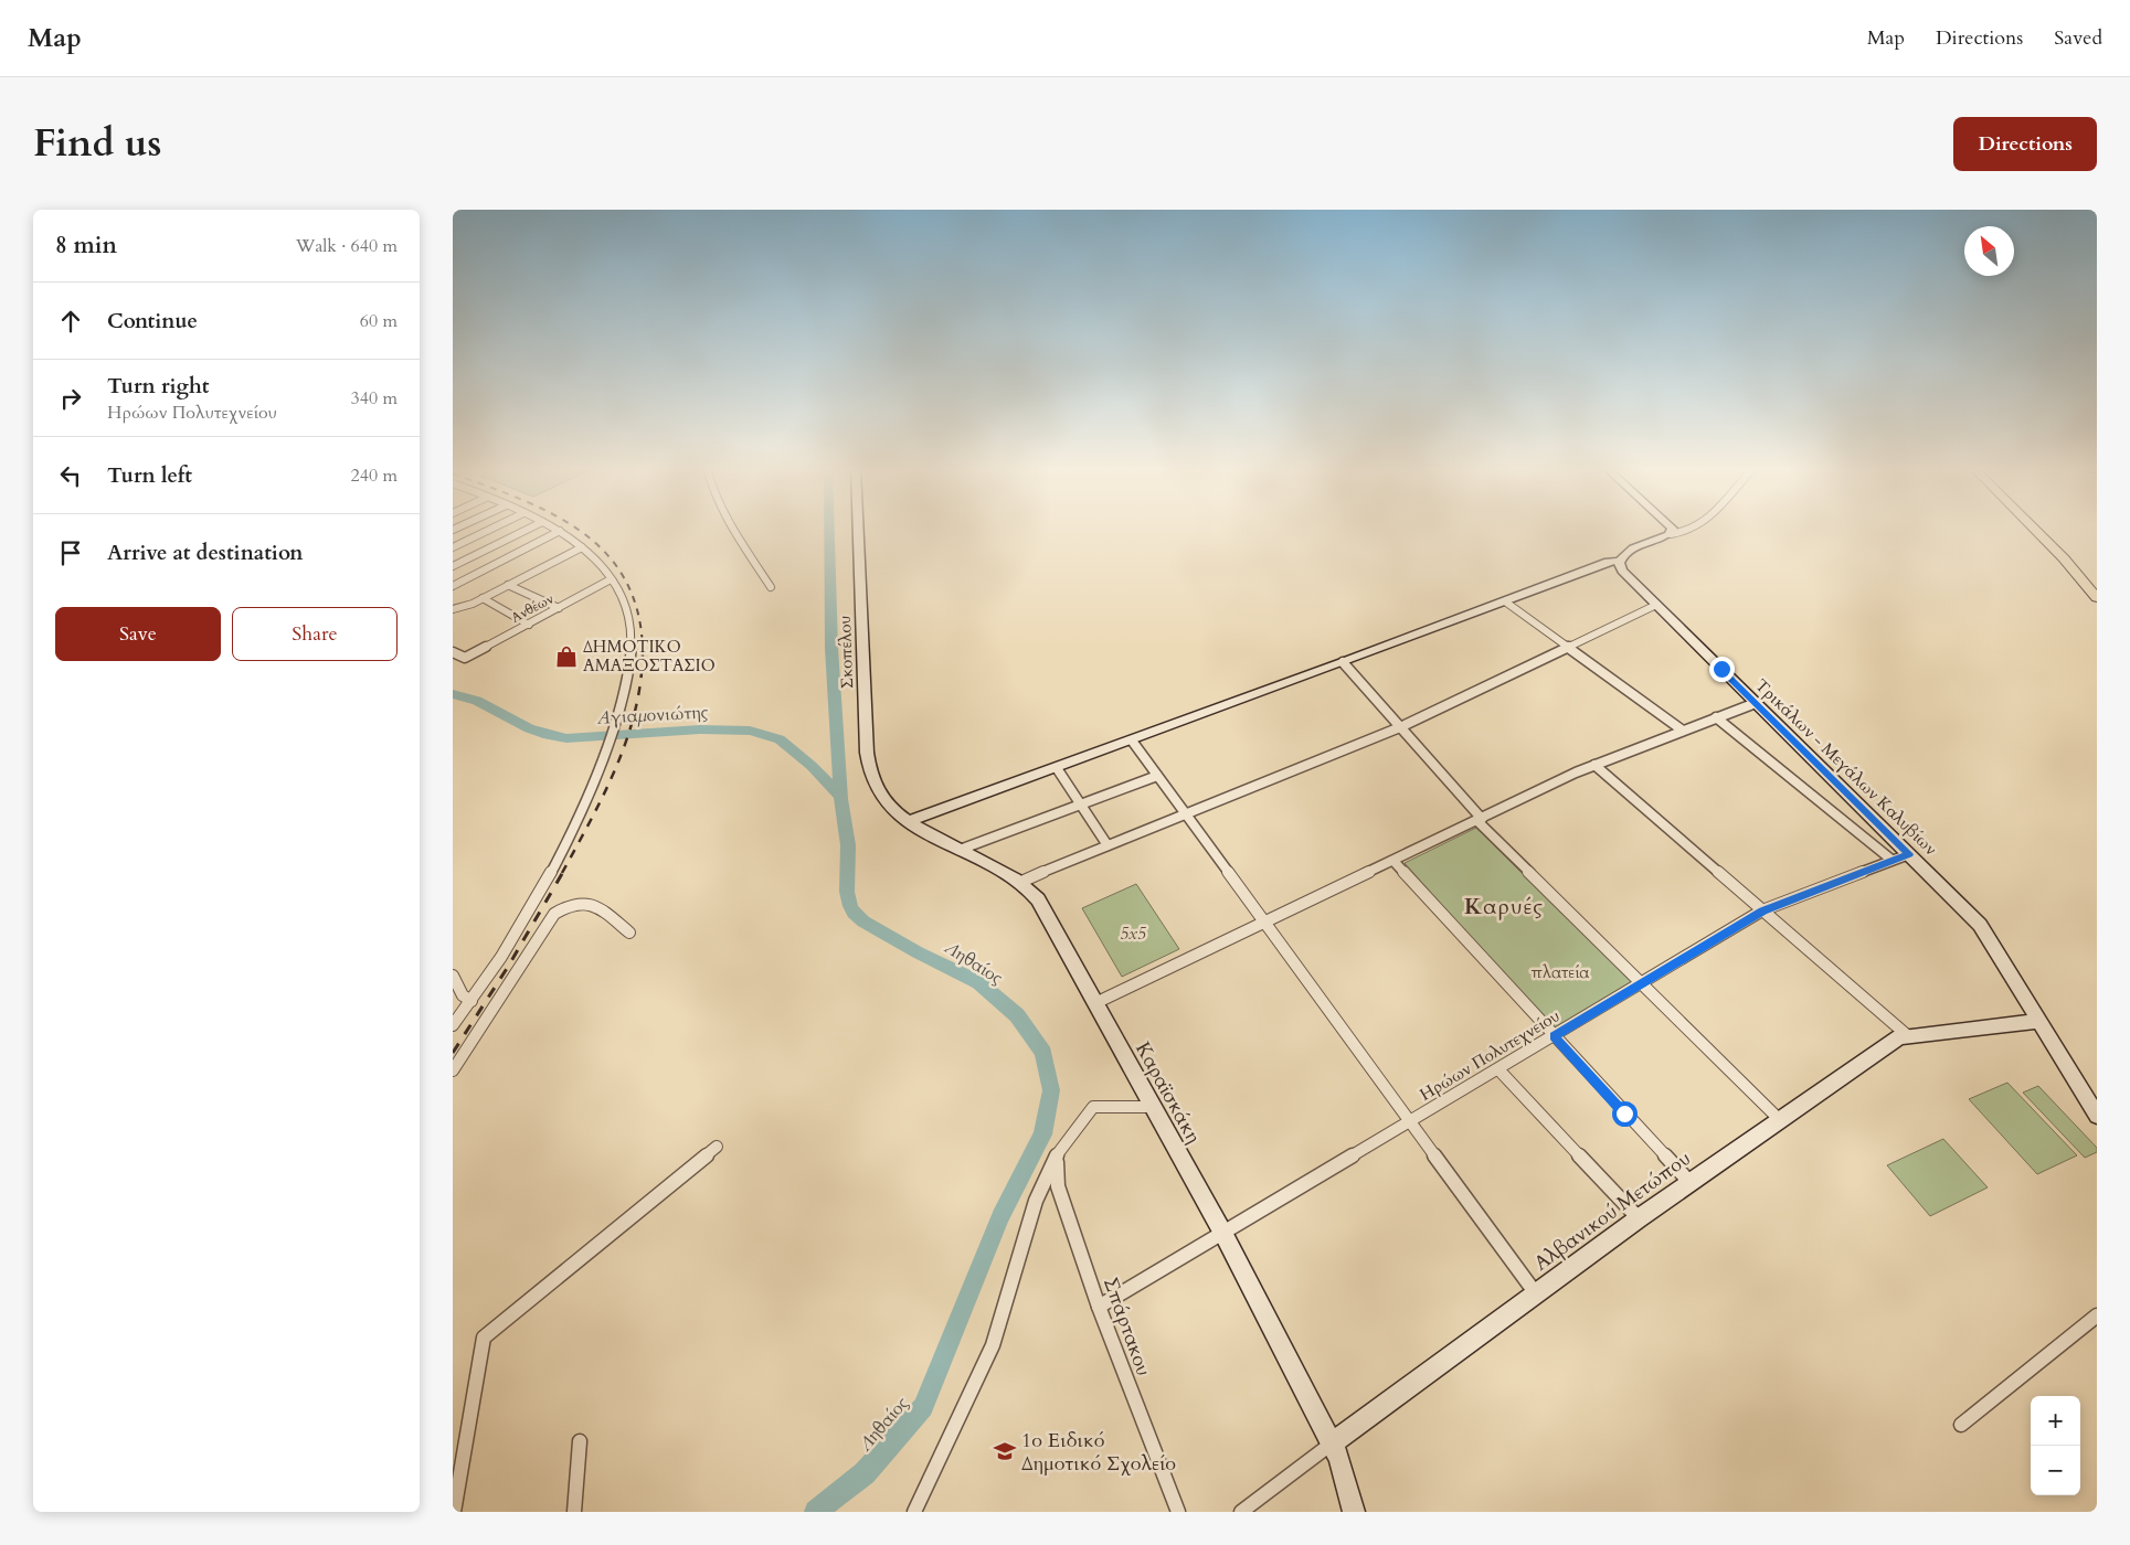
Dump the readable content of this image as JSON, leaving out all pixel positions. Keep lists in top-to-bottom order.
{
  "streets": {
    "street": [
      "Ανθέων",
      "Σκοπέλου",
      "Τρικάλων - Μεγάλων Καλυβίων",
      "Ηρώων Πολυτεχνείου",
      "Καραϊσκάκη",
      "Αλβανικού Μετώπου",
      "Σπάρτακου"
    ]
  },
  "crossings": [
    ["Σκοπέλου", "Καραϊσκάκη"],
    ["Τρικάλων - Μεγάλων Καλυβίων", "Ηρώων Πολυτεχνείου"],
    ["Τρικάλων - Μεγάλων Καλυβίων", "Αλβανικού Μετώπου"],
    ["Ηρώων Πολυτεχνείου", "Καραϊσκάκη"],
    ["Ηρώων Πολυτεχνείου", "Σπάρτακου"],
    ["Καραϊσκάκη", "Αλβανικού Μετώπου"]
  ],
  "districts": ["Καρυές"],
  "water": ["Αγιαμονιώτης", "Ληθαίος"],
  "parks": ["5x5", "πλατεία"],
  "places": {
    "shop": ["ΔΗΜΟΤΙΚΟ ΑΜΑΞΟΣΤΑΣΙΟ"],
    "school or university": ["1ο Ειδικό Δημοτικό Σχολείο"]
  },
  "north": "top left",
  "page": {
    "header": "Map",
    "nav": ["Map", "Directions", "Saved"],
    "title": "Find us",
    "buttons": [
      "Directions",
      ["Save", "Share"]
    ],
    "heading": ["8 min", "Walk · 640 m"],
    "list": [
      ["Continue", "60 m"],
      ["Turn right", "Ηρώων Πολυτεχνείου", "340 m"],
      ["Turn left", "240 m"],
      "Arrive at destination"
    ],
    "map_buttons": ["+", "−"]
  }
}
